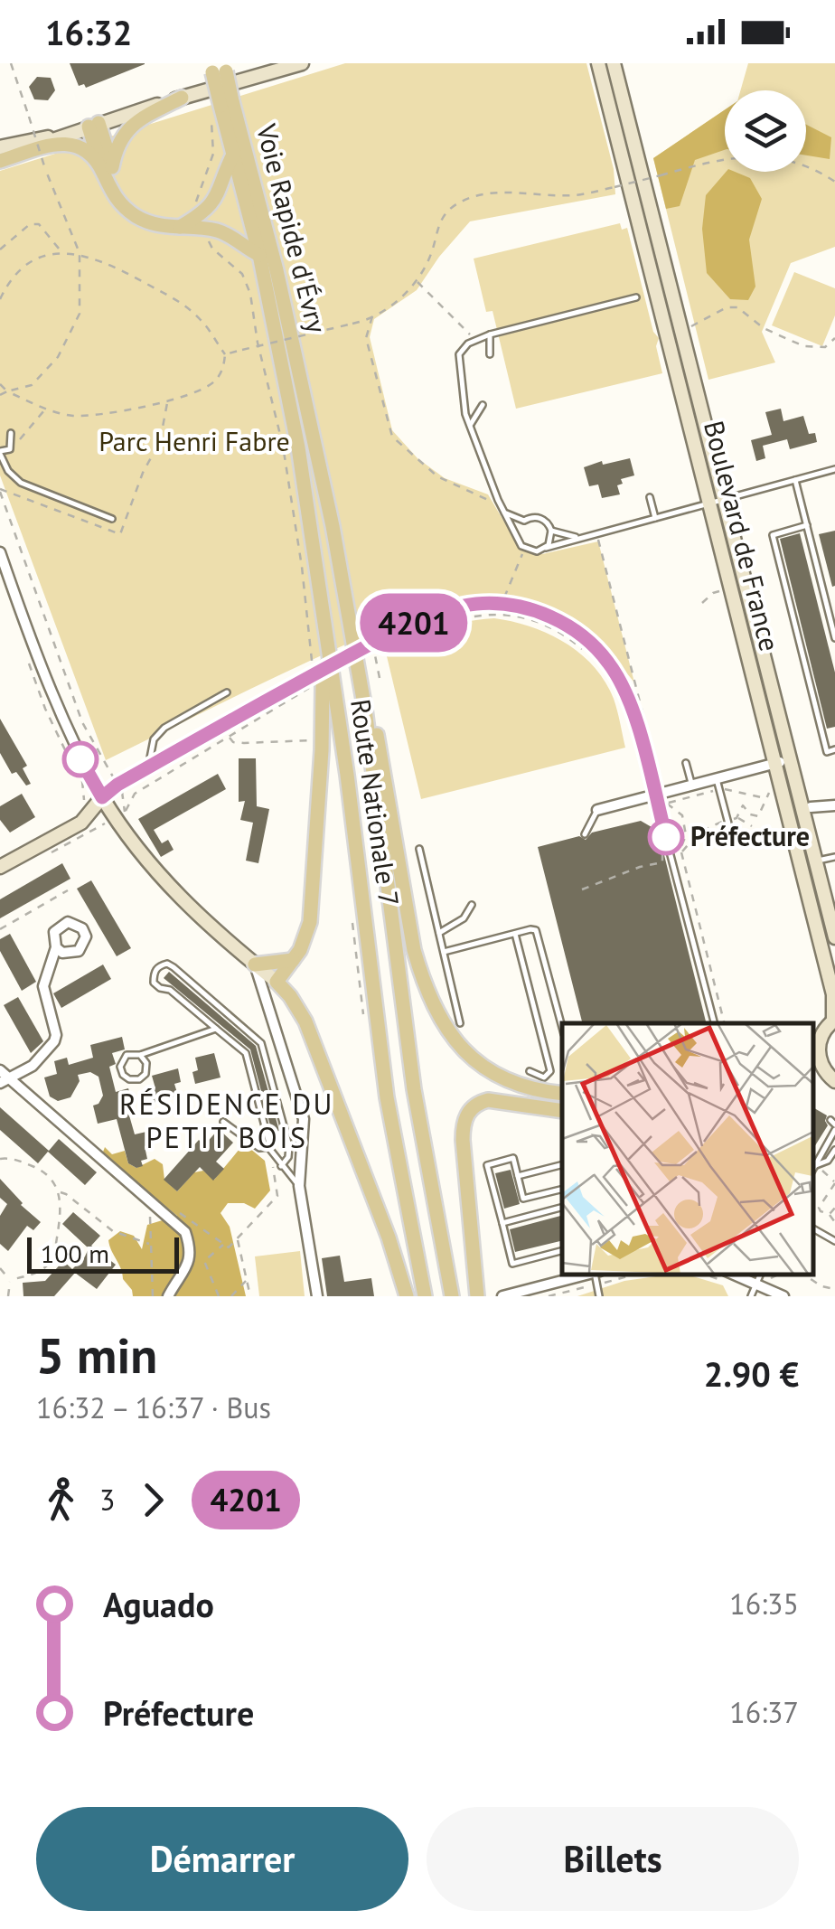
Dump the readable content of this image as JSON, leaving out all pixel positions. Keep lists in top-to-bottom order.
{
  "streets": {
    "main road": ["Voie Rapide d'Évry", "Boulevard de France", "Route Nationale 7"]
  },
  "crossings": [
    ["Voie Rapide d'Évry", "Route Nationale 7"]
  ],
  "districts": ["RÉSIDENCE DU PETIT BOIS"],
  "parks": ["Parc Henri Fabre"],
  "places": ["Préfecture"],
  "lines": ["bus line 4201"],
  "scale_bar": "100 m",
  "page": {
    "status": "16:32",
    "on_map": "4201",
    "scale": "100 m",
    "heading": ["5 min", "16:32 – 16:37 · Bus", "2.90 €"],
    "legs": ["3", "4201"],
    "list": [
      {
        "name": "Aguado",
        "value": "16:35"
      },
      {
        "name": "Préfecture",
        "value": "16:37"
      }
    ],
    "buttons": ["Démarrer", "Billets"]
  }
}
